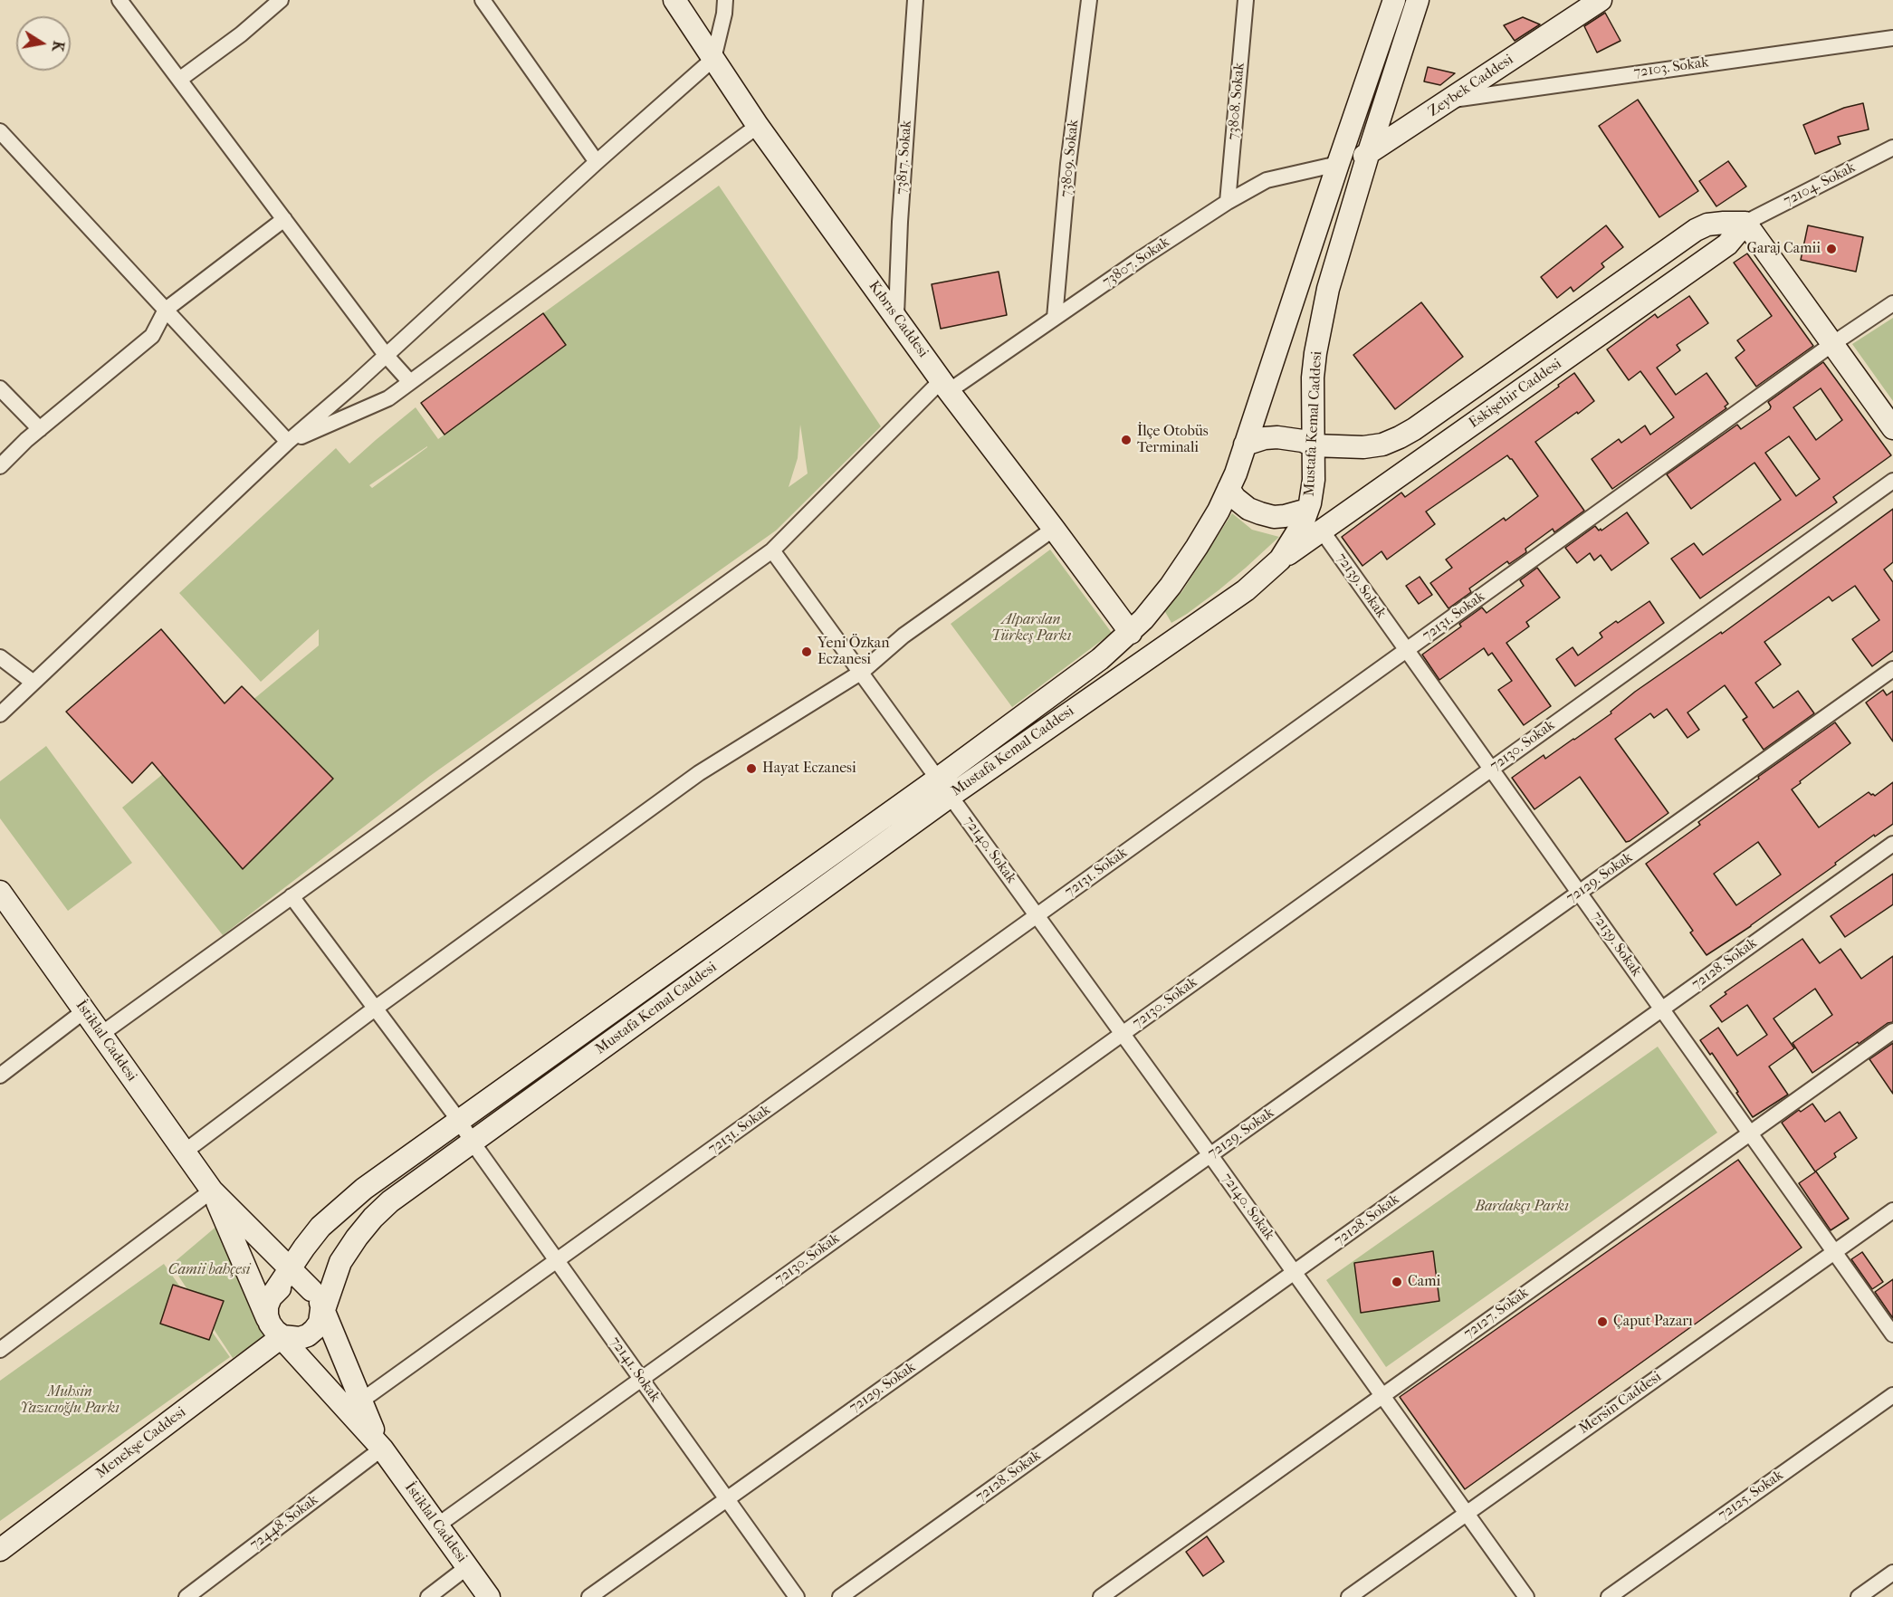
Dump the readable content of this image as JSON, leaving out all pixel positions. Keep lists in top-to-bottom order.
{
  "streets": {
    "main road": [
      "Zeybek Caddesi",
      "Kıbrıs Caddesi",
      "Eskişehir Caddesi",
      "Mustafa Kemal Caddesi",
      "İstiklal Caddesi",
      "Menekşe Caddesi"
    ],
    "street": [
      "72103. Sokak",
      "73808. Sokak",
      "73817. Sokak",
      "73809. Sokak",
      "72104. Sokak",
      "73807. Sokak",
      "72139. Sokak",
      "72131. Sokak",
      "72130. Sokak",
      "72140. Sokak",
      "72129. Sokak",
      "72128. Sokak",
      "72127. Sokak",
      "72141. Sokak",
      "Mersin Caddesi",
      "72125. Sokak",
      "72448. Sokak"
    ]
  },
  "crossings": [
    ["72103. Sokak", "Zeybek Caddesi"],
    ["Zeybek Caddesi", "73807. Sokak"],
    ["Zeybek Caddesi", "Mustafa Kemal Caddesi"],
    ["73808. Sokak", "73807. Sokak"],
    ["73817. Sokak", "Kıbrıs Caddesi"],
    ["73809. Sokak", "73807. Sokak"],
    ["72104. Sokak", "Eskişehir Caddesi"],
    ["73807. Sokak", "Kıbrıs Caddesi"],
    ["73807. Sokak", "Mustafa Kemal Caddesi"],
    ["73807. Sokak", "72140. Sokak"],
    ["73807. Sokak", "İstiklal Caddesi"],
    ["73807. Sokak", "72141. Sokak"],
    ["Kıbrıs Caddesi", "Mustafa Kemal Caddesi"],
    ["Eskişehir Caddesi", "Mustafa Kemal Caddesi"],
    ["Eskişehir Caddesi", "72139. Sokak"],
    ["Mustafa Kemal Caddesi", "72140. Sokak"],
    ["Mustafa Kemal Caddesi", "İstiklal Caddesi"],
    ["Mustafa Kemal Caddesi", "72141. Sokak"],
    ["72139. Sokak", "72131. Sokak"],
    ["72139. Sokak", "72130. Sokak"],
    ["72139. Sokak", "72129. Sokak"],
    ["72139. Sokak", "72128. Sokak"],
    ["72139. Sokak", "72127. Sokak"],
    ["72139. Sokak", "Mersin Caddesi"],
    ["72131. Sokak", "72140. Sokak"],
    ["72131. Sokak", "İstiklal Caddesi"],
    ["72131. Sokak", "72141. Sokak"],
    ["72130. Sokak", "72140. Sokak"],
    ["72130. Sokak", "İstiklal Caddesi"],
    ["72130. Sokak", "72141. Sokak"],
    ["72140. Sokak", "72129. Sokak"],
    ["72140. Sokak", "72128. Sokak"],
    ["72140. Sokak", "72127. Sokak"],
    ["72140. Sokak", "Mersin Caddesi"],
    ["72129. Sokak", "72141. Sokak"],
    ["İstiklal Caddesi", "Menekşe Caddesi"],
    ["İstiklal Caddesi", "72448. Sokak"]
  ],
  "parks": [
    "Alparslan Türkeş Parkı",
    "Bardakçı Parkı",
    "Camii bahçesi",
    "Muhsin Yazıcıoğlu Parkı"
  ],
  "places": [
    "Garaj Camii",
    "İlçe Otobüs Terminali",
    "Yeni Özkan Eczanesi",
    "Hayat Eczanesi",
    "Cami",
    "Çaput Pazarı"
  ],
  "north": "right"
}
